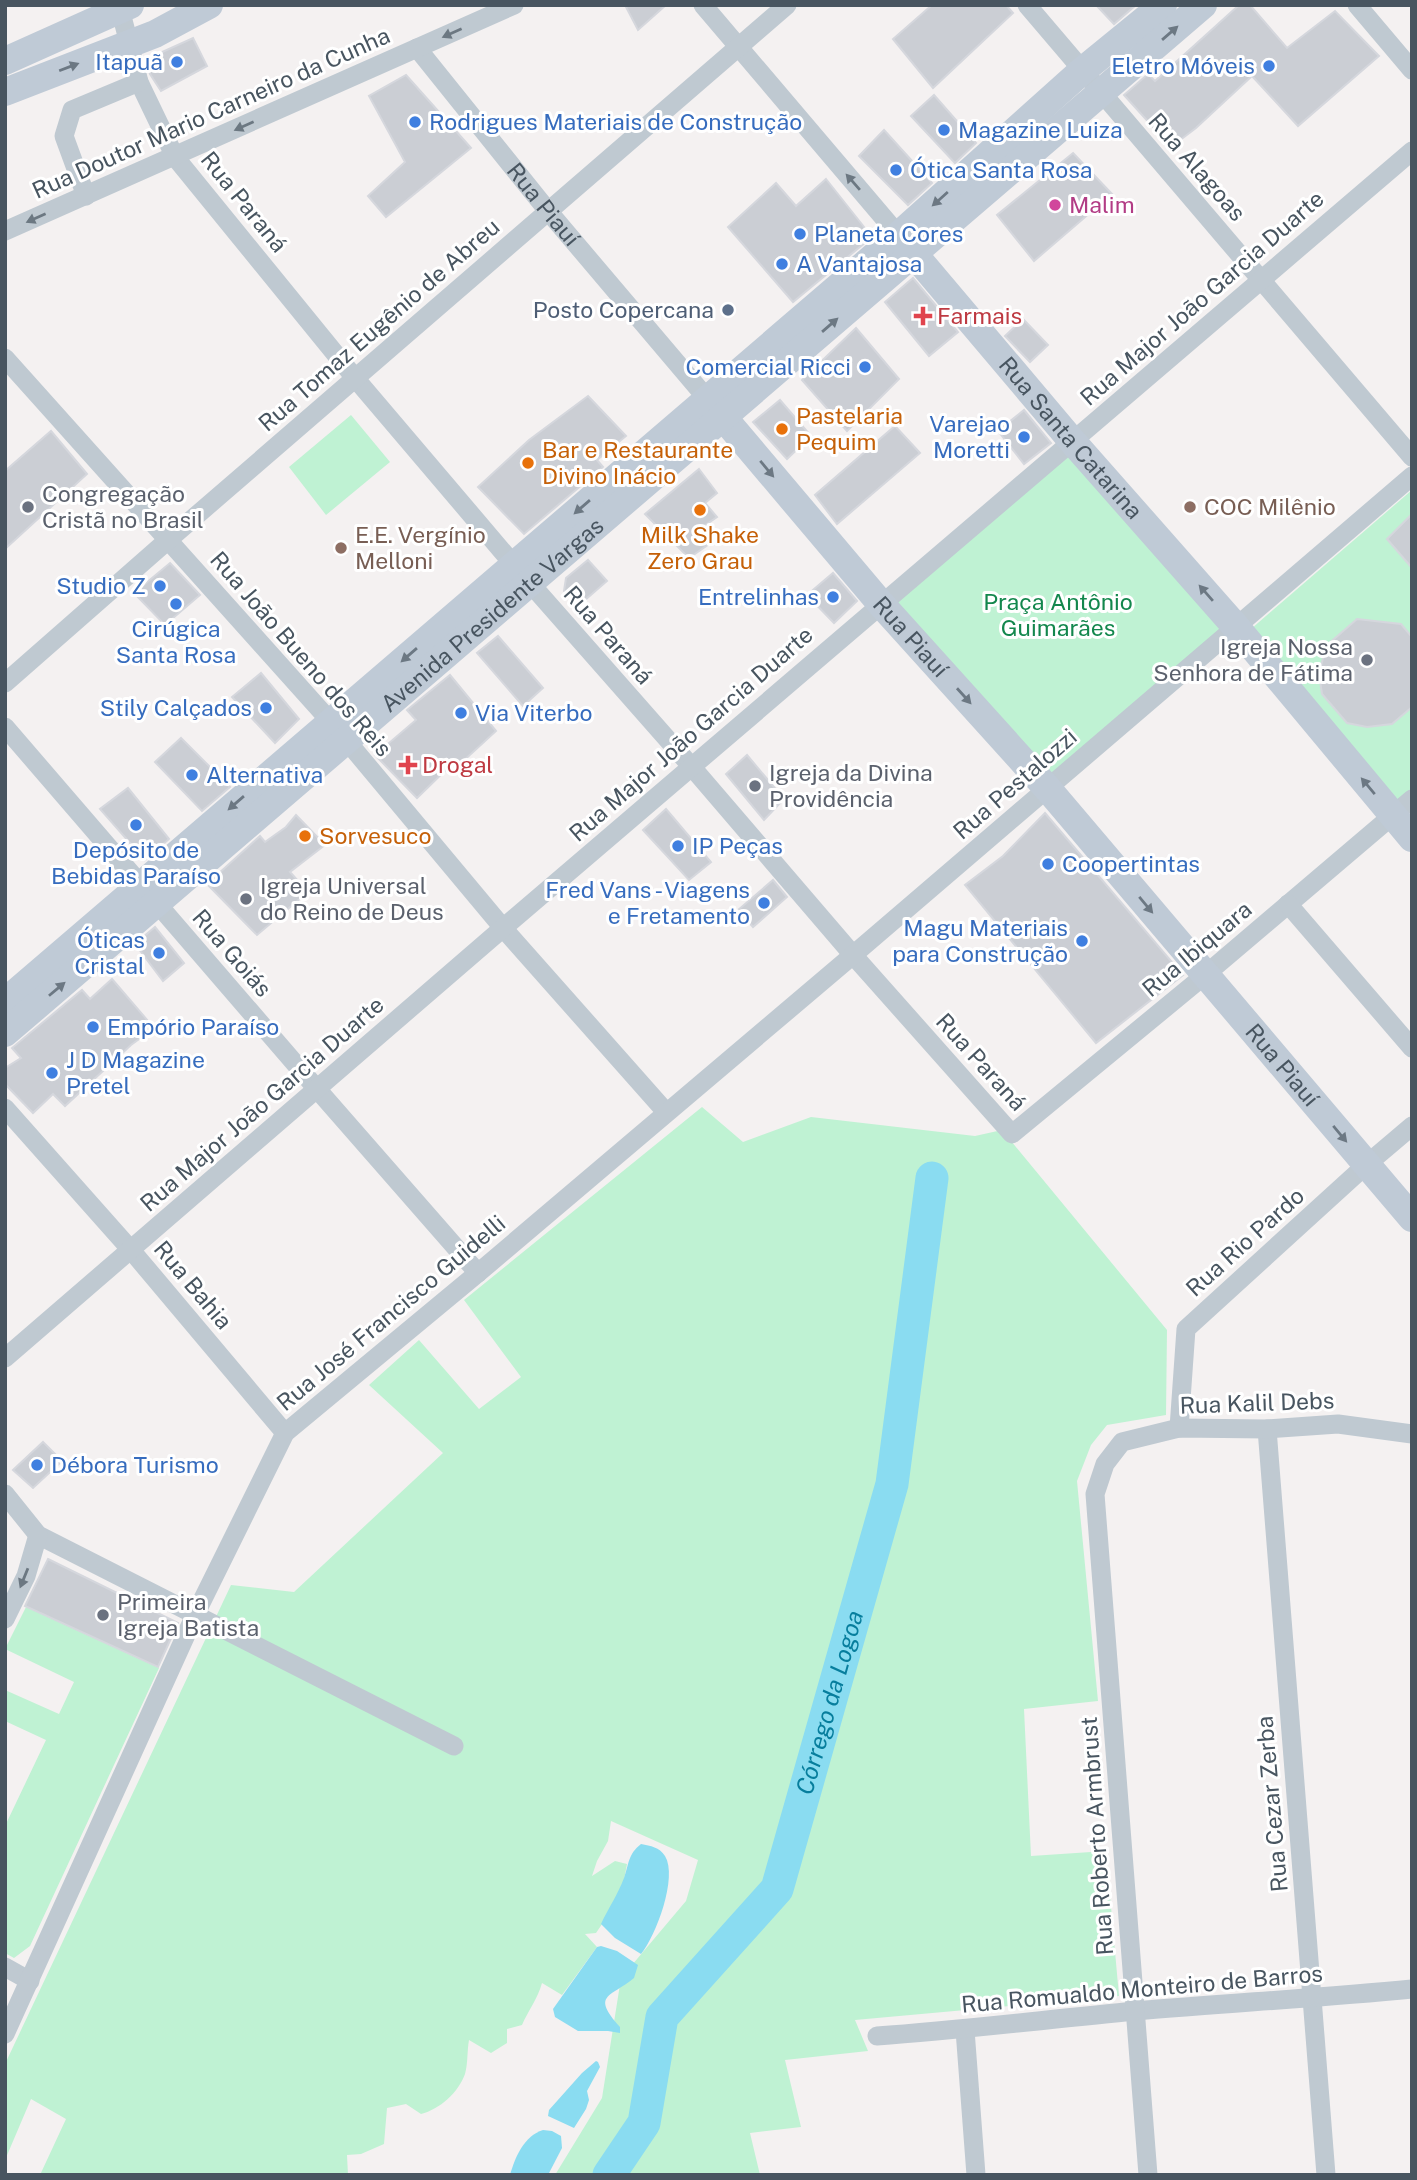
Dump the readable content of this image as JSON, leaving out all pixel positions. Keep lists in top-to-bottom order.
{
  "streets": {
    "main road": ["Rua Piauí", "Rua Santa Catarina", "Avenida Presidente Vargas"],
    "street": [
      "Rua Doutor Mario Carneiro da Cunha",
      "Rua Alagoas",
      "Rua Paraná",
      "Rua Major João Garcia Duarte",
      "Rua Tomaz Eugênio de Abreu",
      "Rua João Bueno dos Reis",
      "Rua Pestalozzi",
      "Rua Ibiquara",
      "Rua Goiás",
      "Rua Rio Pardo",
      "Rua Bahia",
      "Rua José Francisco Guidelli",
      "Rua Kalil Debs",
      "Rua Cezar Zerba",
      "Rua Roberto Armbrust",
      "Rua Romualdo Monteiro de Barros"
    ]
  },
  "crossings": [
    ["Rua Doutor Mario Carneiro da Cunha", "Rua Paraná"],
    ["Rua Doutor Mario Carneiro da Cunha", "Rua Piauí"],
    ["Rua Alagoas", "Rua Major João Garcia Duarte"],
    ["Rua Alagoas", "Avenida Presidente Vargas"],
    ["Rua Paraná", "Rua Major João Garcia Duarte"],
    ["Rua Paraná", "Rua Tomaz Eugênio de Abreu"],
    ["Rua Paraná", "Avenida Presidente Vargas"],
    ["Rua Paraná", "Rua Pestalozzi"],
    ["Rua Paraná", "Rua Ibiquara"],
    ["Rua Piauí", "Rua Major João Garcia Duarte"],
    ["Rua Piauí", "Rua Tomaz Eugênio de Abreu"],
    ["Rua Piauí", "Avenida Presidente Vargas"],
    ["Rua Piauí", "Rua Pestalozzi"],
    ["Rua Piauí", "Rua Ibiquara"],
    ["Rua Piauí", "Rua Rio Pardo"],
    ["Rua Major João Garcia Duarte", "Rua Santa Catarina"],
    ["Rua Major João Garcia Duarte", "Rua João Bueno dos Reis"],
    ["Rua Major João Garcia Duarte", "Rua Goiás"],
    ["Rua Major João Garcia Duarte", "Rua Bahia"],
    ["Rua Tomaz Eugênio de Abreu", "Rua Santa Catarina"],
    ["Rua Tomaz Eugênio de Abreu", "Rua João Bueno dos Reis"],
    ["Rua Santa Catarina", "Avenida Presidente Vargas"],
    ["Rua Santa Catarina", "Rua Pestalozzi"],
    ["Rua Santa Catarina", "Rua Ibiquara"],
    ["Avenida Presidente Vargas", "Rua João Bueno dos Reis"],
    ["Avenida Presidente Vargas", "Rua Goiás"],
    ["Rua João Bueno dos Reis", "Rua Pestalozzi"],
    ["Rua Pestalozzi", "Rua José Francisco Guidelli"],
    ["Rua Goiás", "Rua José Francisco Guidelli"],
    ["Rua Rio Pardo", "Rua Kalil Debs"],
    ["Rua Bahia", "Rua José Francisco Guidelli"],
    ["Rua Kalil Debs", "Rua Cezar Zerba"],
    ["Rua Kalil Debs", "Rua Roberto Armbrust"],
    ["Rua Cezar Zerba", "Rua Romualdo Monteiro de Barros"],
    ["Rua Roberto Armbrust", "Rua Romualdo Monteiro de Barros"]
  ],
  "one_way": ["Rua Doutor Mario Carneiro da Cunha", "Rua Piauí", "Rua Santa Catarina"],
  "water": ["Córrego da Logoa"],
  "parks": ["Praça Antônio Guimarães"],
  "places": {
    "other": [
      "Itapuã",
      "Eletro Móveis",
      "Rodrigues Materiais de Construção",
      "Magazine Luiza",
      "Ótica Santa Rosa",
      "Malim",
      "Planeta Cores",
      "A Vantajosa",
      "Posto Copercana",
      "Comercial Ricci",
      "Pastelaria Pequim",
      "Varejao Moretti",
      "Bar e Restaurante Divino Inácio",
      "Congregação Cristã no Brasil",
      "COC Milênio",
      "Milk Shake Zero Grau",
      "E.E. Vergínio Melloni",
      "Studio Z",
      "Entrelinhas",
      "Cirúgica Santa Rosa",
      "Igreja Nossa Senhora de Fátima",
      "Stily Calçados",
      "Via Viterbo",
      "Alternativa",
      "Igreja da Divina Providência",
      "Depósito de Bebidas Paraíso",
      "Sorvesuco",
      "IP Peças",
      "Coopertintas",
      "Igreja Universal do Reino de Deus",
      "Fred Vans - Viagens e Fretamento",
      "Magu Materiais para Construção",
      "Óticas Cristal",
      "Empório Paraíso",
      "J D Magazine Pretel",
      "Débora Turismo",
      "Primeira Igreja Batista"
    ],
    "health": ["Farmais", "Drogal"]
  }
}
